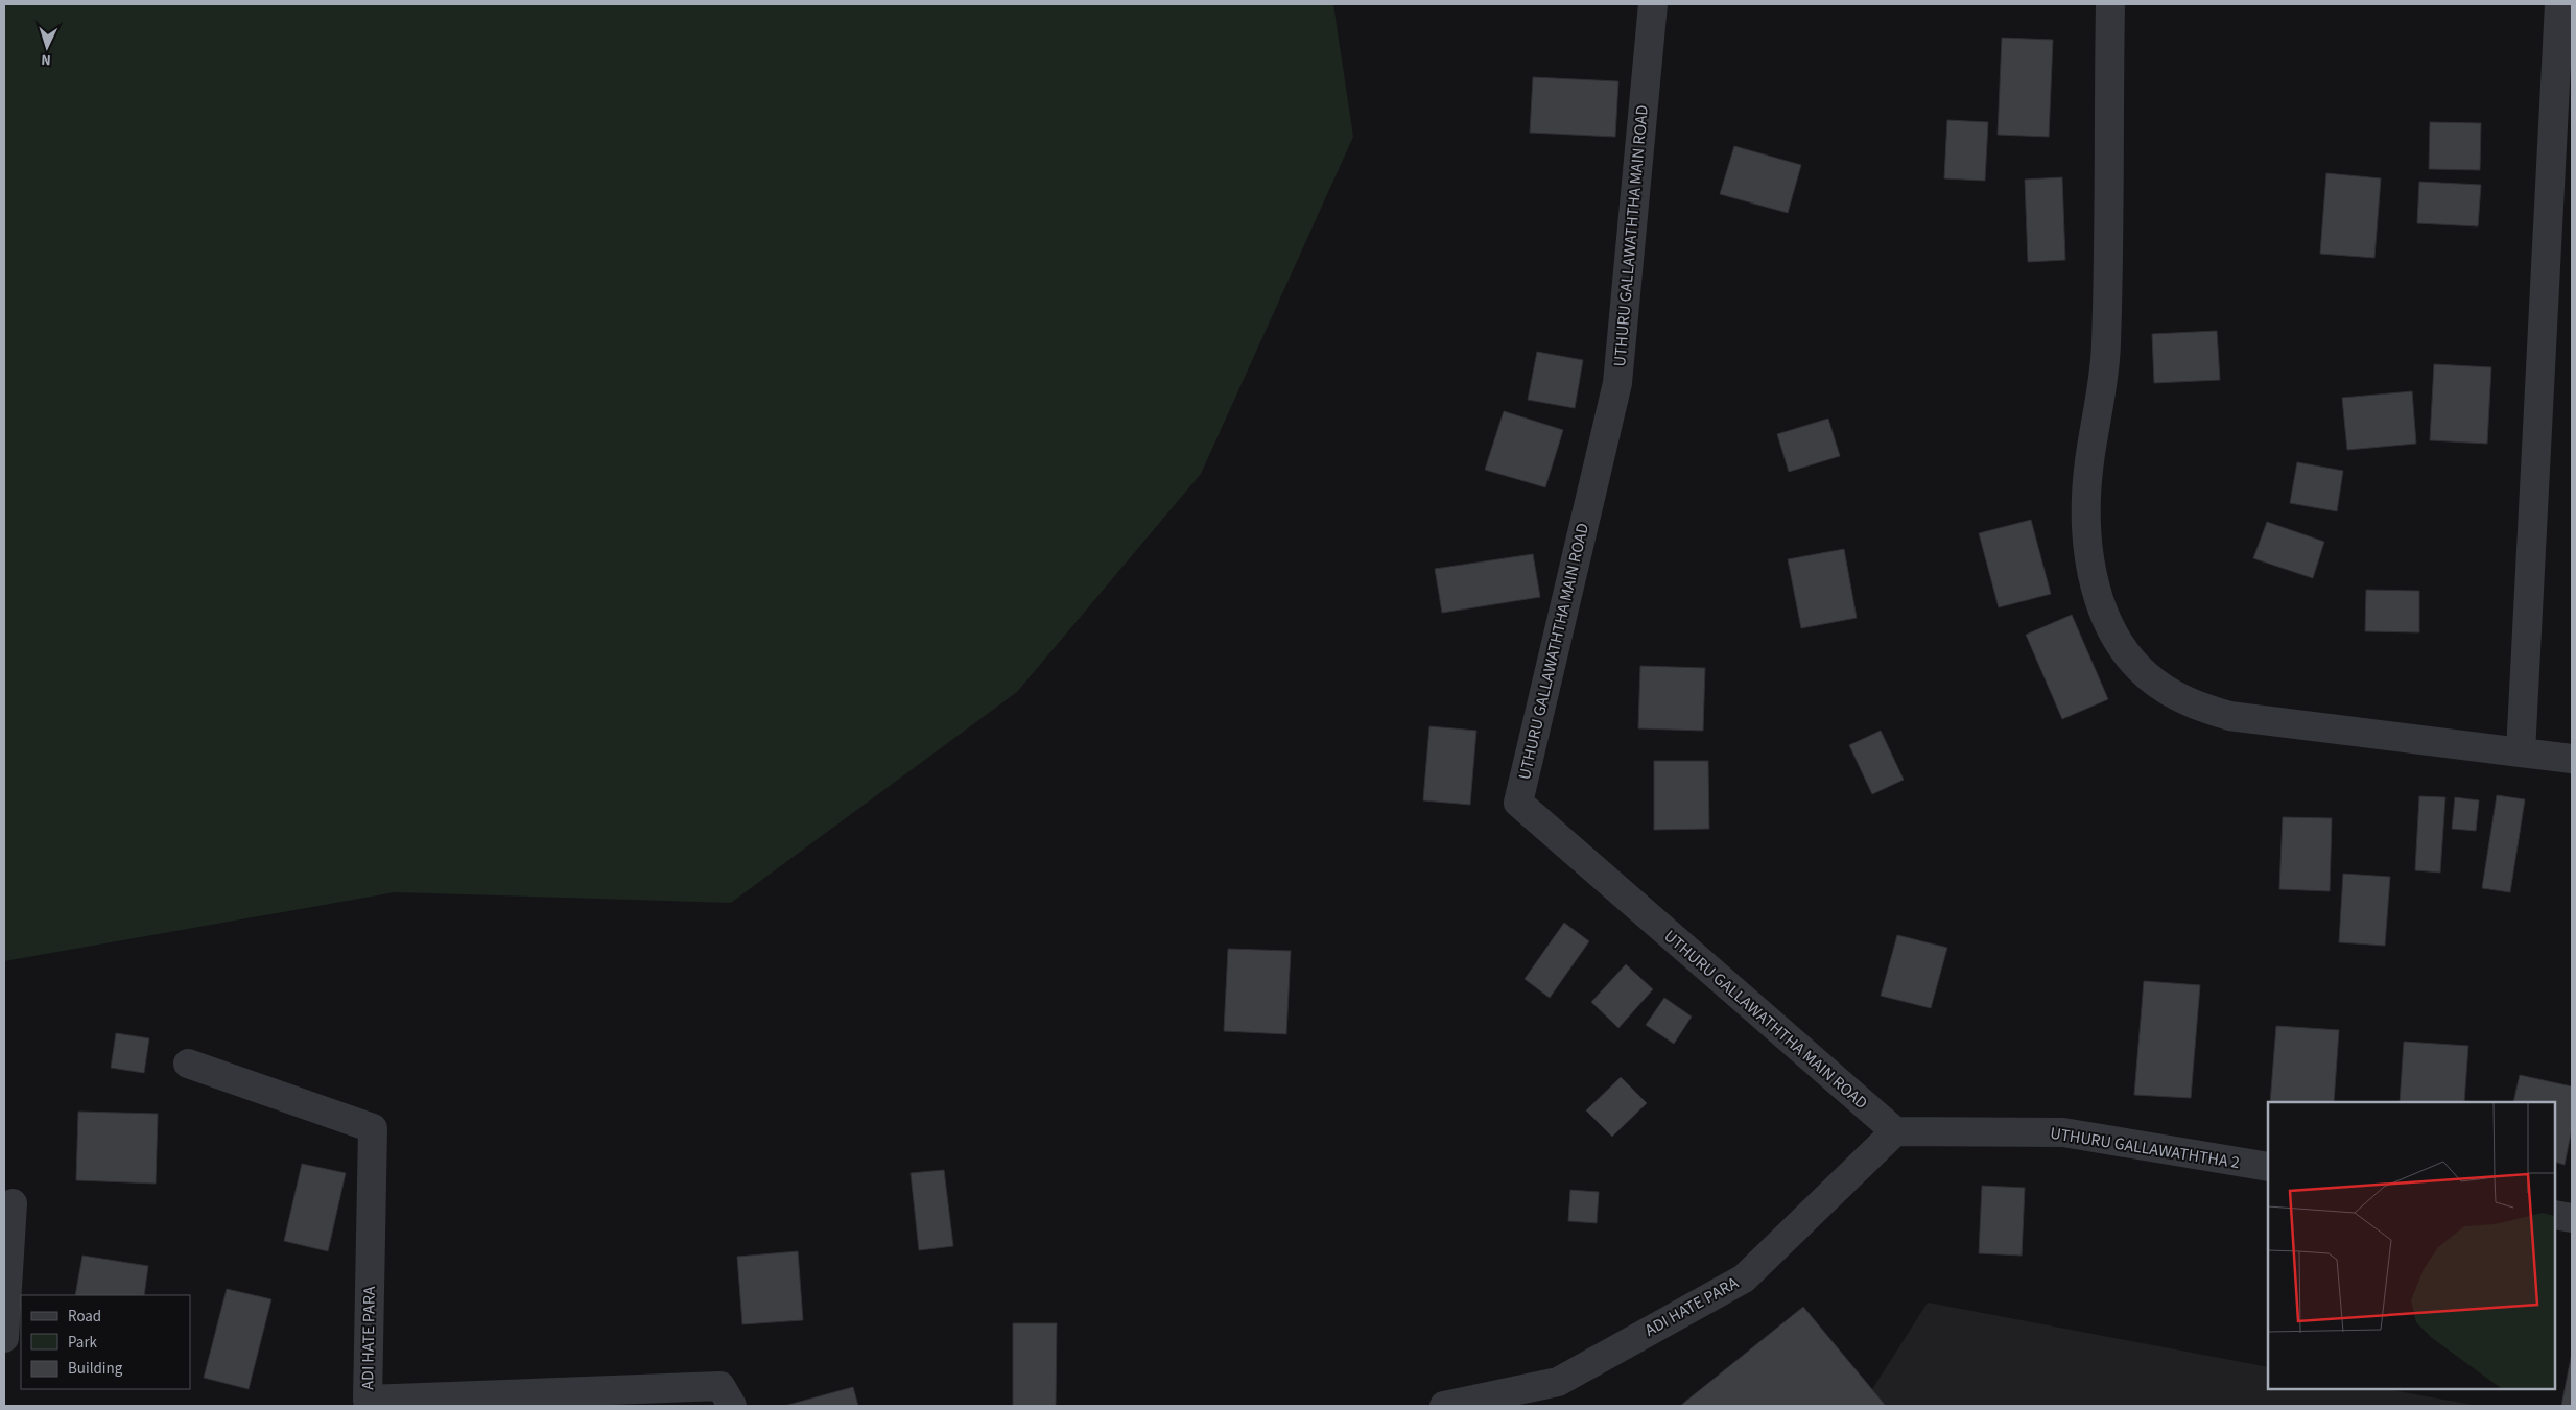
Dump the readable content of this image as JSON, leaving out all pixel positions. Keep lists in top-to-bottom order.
{
  "streets": {
    "street": ["UTHURU GALLAWATHTHA MAIN ROAD", "UTHURU GALLAWATHTHA 2", "ADI HATE PARA"]
  },
  "crossings": [
    ["UTHURU GALLAWATHTHA MAIN ROAD", "UTHURU GALLAWATHTHA 2"],
    ["UTHURU GALLAWATHTHA MAIN ROAD", "ADI HATE PARA"],
    ["UTHURU GALLAWATHTHA 2", "ADI HATE PARA"]
  ],
  "legend": ["Road", "Park", "Building"],
  "north": "bottom"
}
